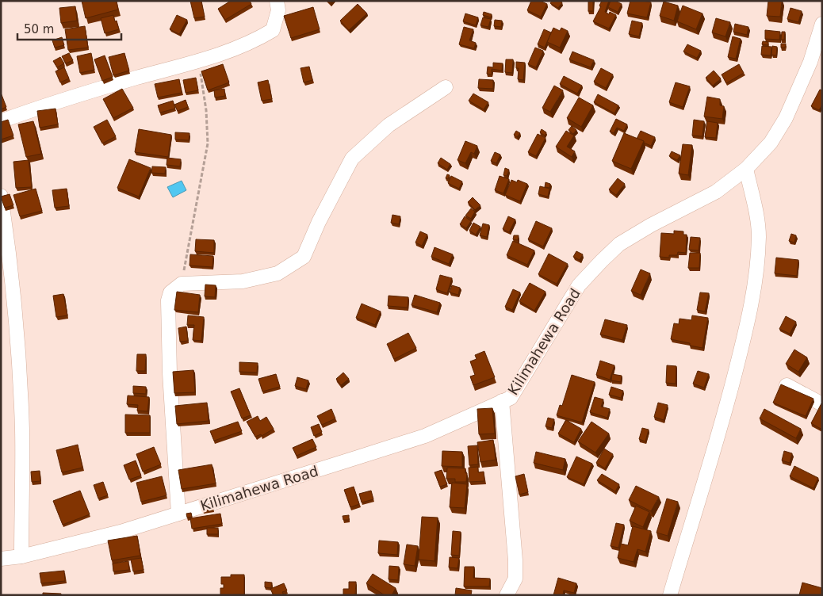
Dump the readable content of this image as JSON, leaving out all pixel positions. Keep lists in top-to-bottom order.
{
  "streets": {
    "street": ["Kilimahewa Road"]
  },
  "scale_bar": "50 m"
}
